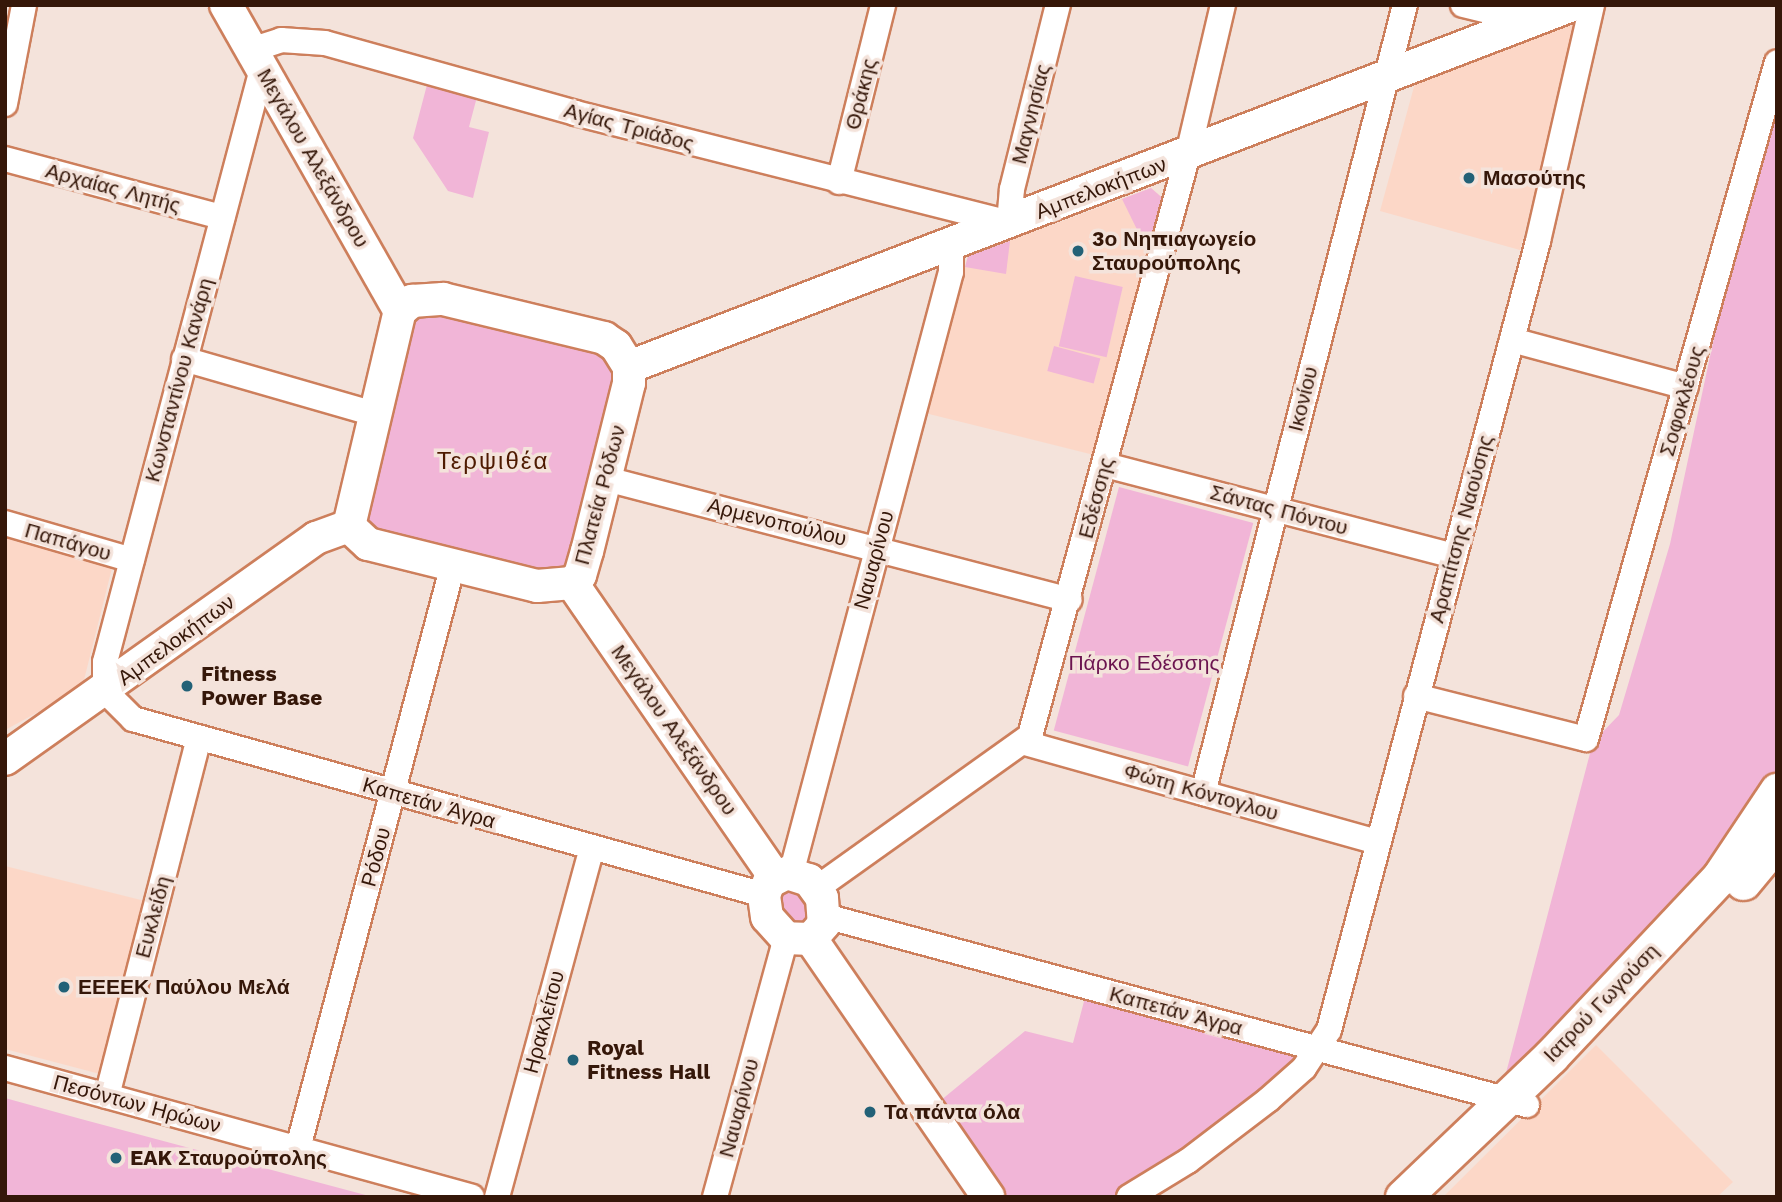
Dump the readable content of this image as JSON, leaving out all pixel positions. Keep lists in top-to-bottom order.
{
  "streets": {
    "main road": ["Ιατρού Γωγούση"],
    "street": [
      "Θράκης",
      "Μαγνησίας",
      "Αγίας Τριάδος",
      "Μεγάλου Αλεξάνδρου",
      "Αρχαίας Λητής",
      "Αμπελοκήπων",
      "Κωνσταντίνου Κανάρη",
      "Ικονίου",
      "Σοφοκλέους",
      "Πλατεία Ρόδων",
      "Εδέσσης",
      "Σάντας Πόντου",
      "Αρμενοπούλου",
      "Αραπίτσης Ναούσης",
      "Παπάγου",
      "Ναυαρίνου",
      "Φώτη Κόντογλου",
      "Καπετάν Άγρα",
      "Ρόδου",
      "Ευκλείδη",
      "Ηρακλείτου",
      "Πεσόντων Ηρώων"
    ]
  },
  "crossings": [
    ["Θράκης", "Αγίας Τριάδος"],
    ["Μαγνησίας", "Αγίας Τριάδος"],
    ["Μαγνησίας", "Αμπελοκήπων"],
    ["Αγίας Τριάδος", "Μεγάλου Αλεξάνδρου"],
    ["Αγίας Τριάδος", "Αμπελοκήπων"],
    ["Αγίας Τριάδος", "Κωνσταντίνου Κανάρη"],
    ["Μεγάλου Αλεξάνδρου", "Κωνσταντίνου Κανάρη"],
    ["Μεγάλου Αλεξάνδρου", "Πλατεία Ρόδων"],
    ["Μεγάλου Αλεξάνδρου", "Ναυαρίνου"],
    ["Μεγάλου Αλεξάνδρου", "Καπετάν Άγρα"],
    ["Αρχαίας Λητής", "Κωνσταντίνου Κανάρη"],
    ["Αμπελοκήπων", "Κωνσταντίνου Κανάρη"],
    ["Αμπελοκήπων", "Ικονίου"],
    ["Αμπελοκήπων", "Πλατεία Ρόδων"],
    ["Αμπελοκήπων", "Εδέσσης"],
    ["Αμπελοκήπων", "Ναυαρίνου"],
    ["Αμπελοκήπων", "Καπετάν Άγρα"],
    ["Κωνσταντίνου Κανάρη", "Παπάγου"],
    ["Κωνσταντίνου Κανάρη", "Καπετάν Άγρα"],
    ["Ικονίου", "Σάντας Πόντου"],
    ["Ικονίου", "Φώτη Κόντογλου"],
    ["Σοφοκλέους", "Αραπίτσης Ναούσης"],
    ["Πλατεία Ρόδων", "Αρμενοπούλου"],
    ["Πλατεία Ρόδων", "Ρόδου"],
    ["Εδέσσης", "Σάντας Πόντου"],
    ["Εδέσσης", "Αρμενοπούλου"],
    ["Εδέσσης", "Φώτη Κόντογλου"],
    ["Σάντας Πόντου", "Αραπίτσης Ναούσης"],
    ["Αρμενοπούλου", "Ναυαρίνου"],
    ["Αραπίτσης Ναούσης", "Φώτη Κόντογλου"],
    ["Αραπίτσης Ναούσης", "Καπετάν Άγρα"],
    ["Ναυαρίνου", "Καπετάν Άγρα"],
    ["Καπετάν Άγρα", "Ρόδου"],
    ["Καπετάν Άγρα", "Ευκλείδη"],
    ["Καπετάν Άγρα", "Ιατρού Γωγούση"],
    ["Καπετάν Άγρα", "Ηρακλείτου"],
    ["Ρόδου", "Πεσόντων Ηρώων"],
    ["Ευκλείδη", "Πεσόντων Ηρώων"]
  ],
  "districts": ["Τερψιθέα"],
  "parks": ["Πάρκο Εδέσσης"],
  "places": [
    "Μασούτης",
    "3ο Νηπιαγωγείο Σταυρούπολης",
    "Fitness Power Base",
    "ΕΕΕΕΚ Παύλου Μελά",
    "Royal Fitness Hall",
    "Τα πάντα όλα",
    "EAK Σταυρούπολης"
  ]
}
